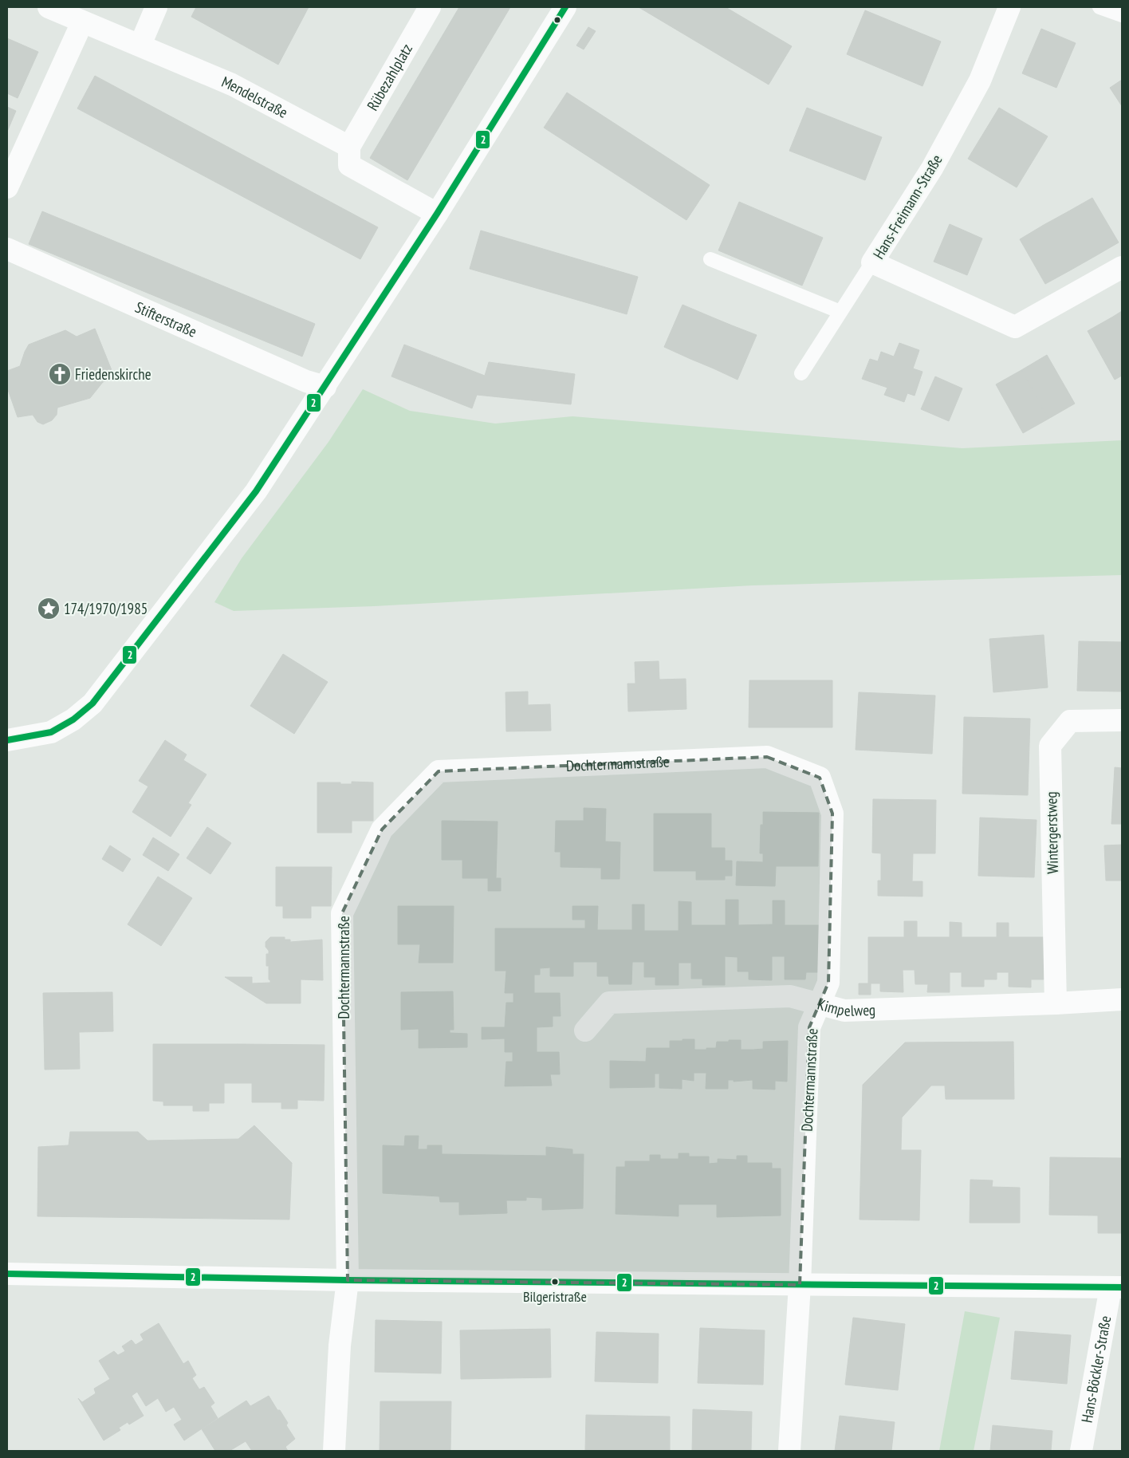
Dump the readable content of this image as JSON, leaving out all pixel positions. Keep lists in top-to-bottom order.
{
  "streets": {
    "street": [
      "Rübezahlplatz",
      "Mendelstraße",
      "Hans-Freimann-Straße",
      "Stifterstraße",
      "Dochtermannstraße",
      "Wintergerstweg",
      "Kimpelweg",
      "Hans-Böckler-Straße"
    ]
  },
  "crossings": [
    ["Rübezahlplatz", "Mendelstraße"],
    ["Dochtermannstraße", "Kimpelweg"],
    ["Wintergerstweg", "Kimpelweg"]
  ],
  "places": {
    "church": ["Friedenskirche"],
    "place": ["174/1970/1985"],
    "other": ["Bilgeristraße"]
  },
  "lines": ["transit line 2"]
}
